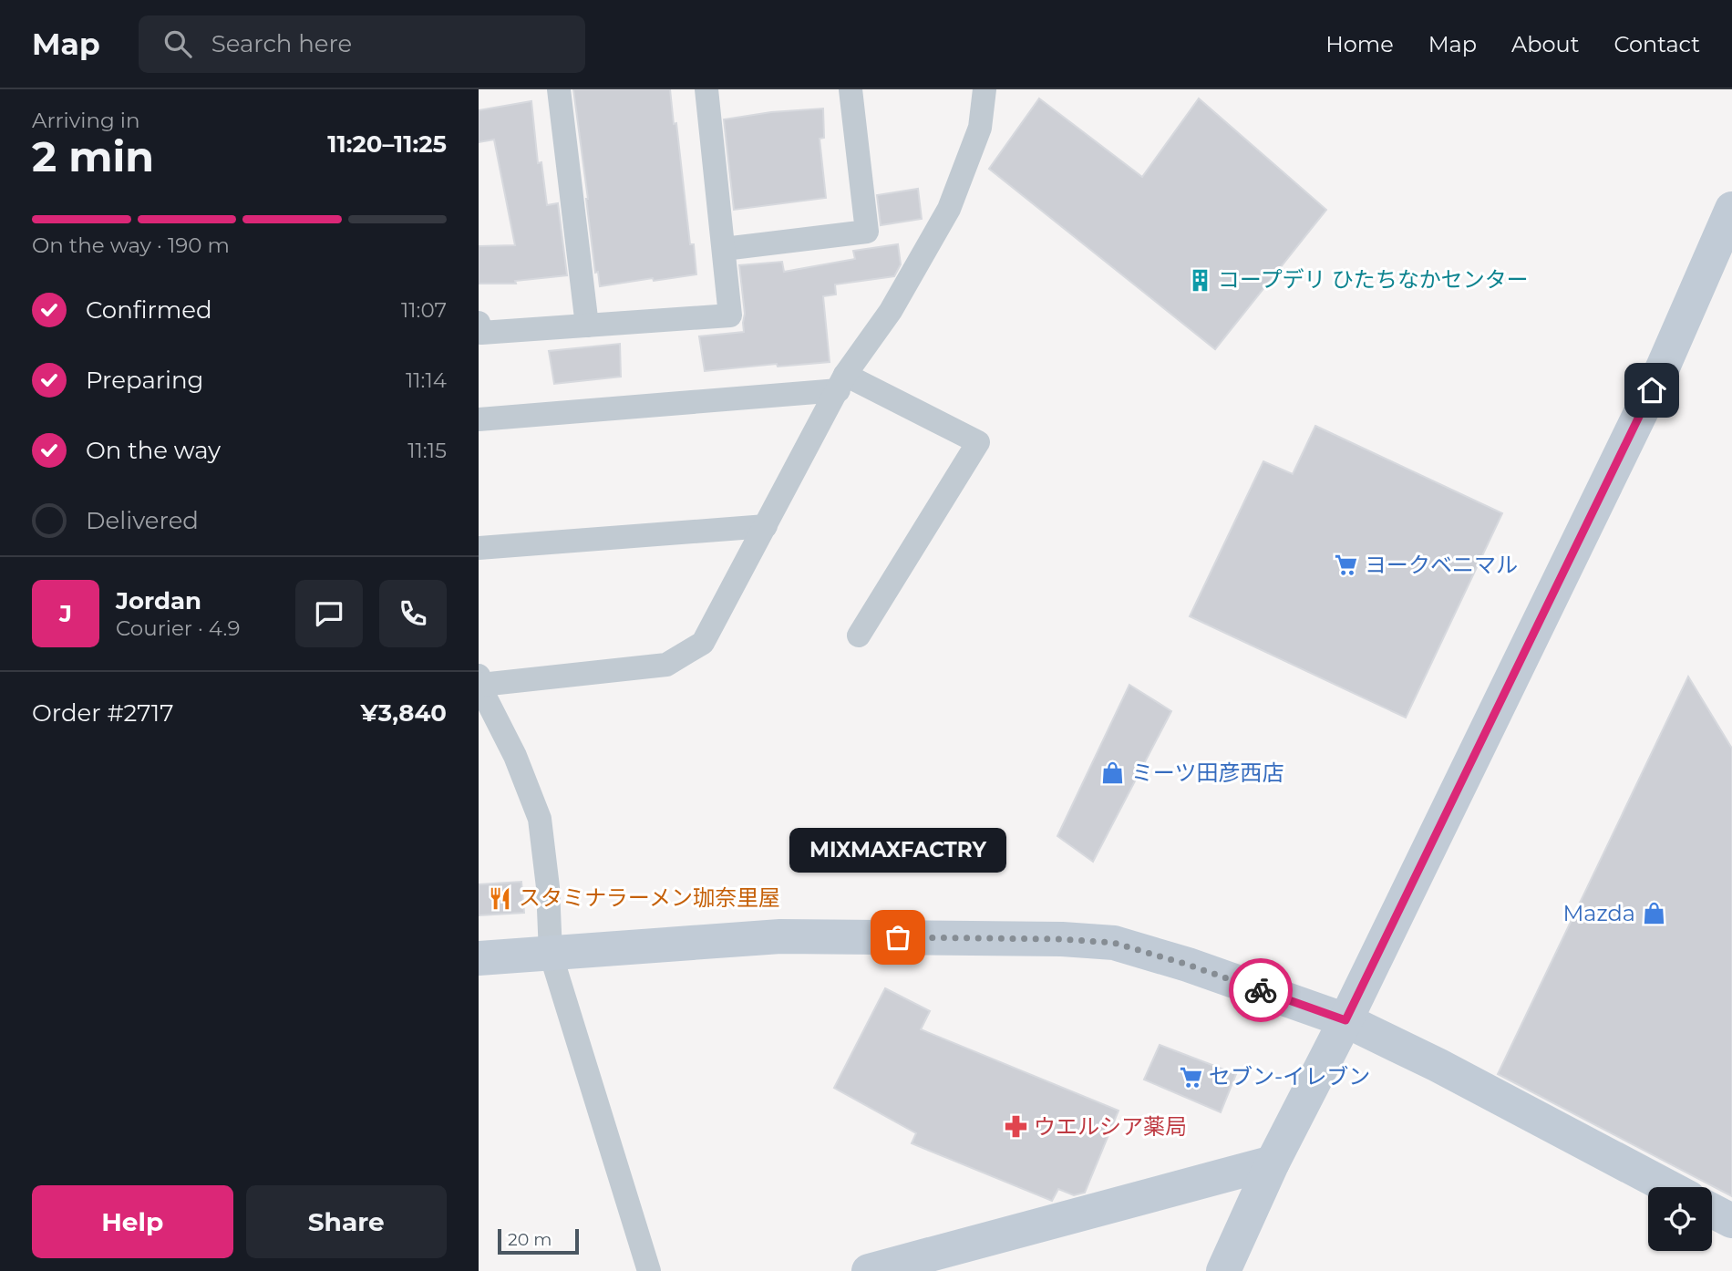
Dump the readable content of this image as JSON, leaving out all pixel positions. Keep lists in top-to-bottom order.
{
  "places": {
    "building": ["コープデリ ひたちなかセンター"],
    "supermarket": ["ヨークベニマル", "セブン-イレブン"],
    "shop": ["ミーツ田彦西店", "Mazda"],
    "restaurant": ["スタミナラーメン珈奈里屋"],
    "other": ["MIXMAXFACTRY"],
    "pharmacy": ["ウエルシア薬局"]
  },
  "scale_bar": "20 m",
  "page": {
    "header": "Map",
    "search": "Search here",
    "nav": [
      "Home",
      "Map",
      "About",
      "Contact"
    ],
    "heading": ["2 min", "Arriving in", "11:20–11:25"],
    "panel": [
      "Jordan",
      "Courier · 4.9",
      "Order #2717",
      "¥3,840"
    ],
    "bar": "On the way · 190 m",
    "list": [
      ["Confirmed", "11:07"],
      ["Preparing", "11:14"],
      ["On the way", "11:15"],
      "Delivered"
    ],
    "round": "J",
    "bubble": "MIXMAXFACTRY",
    "buttons": ["Help", "Share"],
    "scale": "20 m"
  }
}
